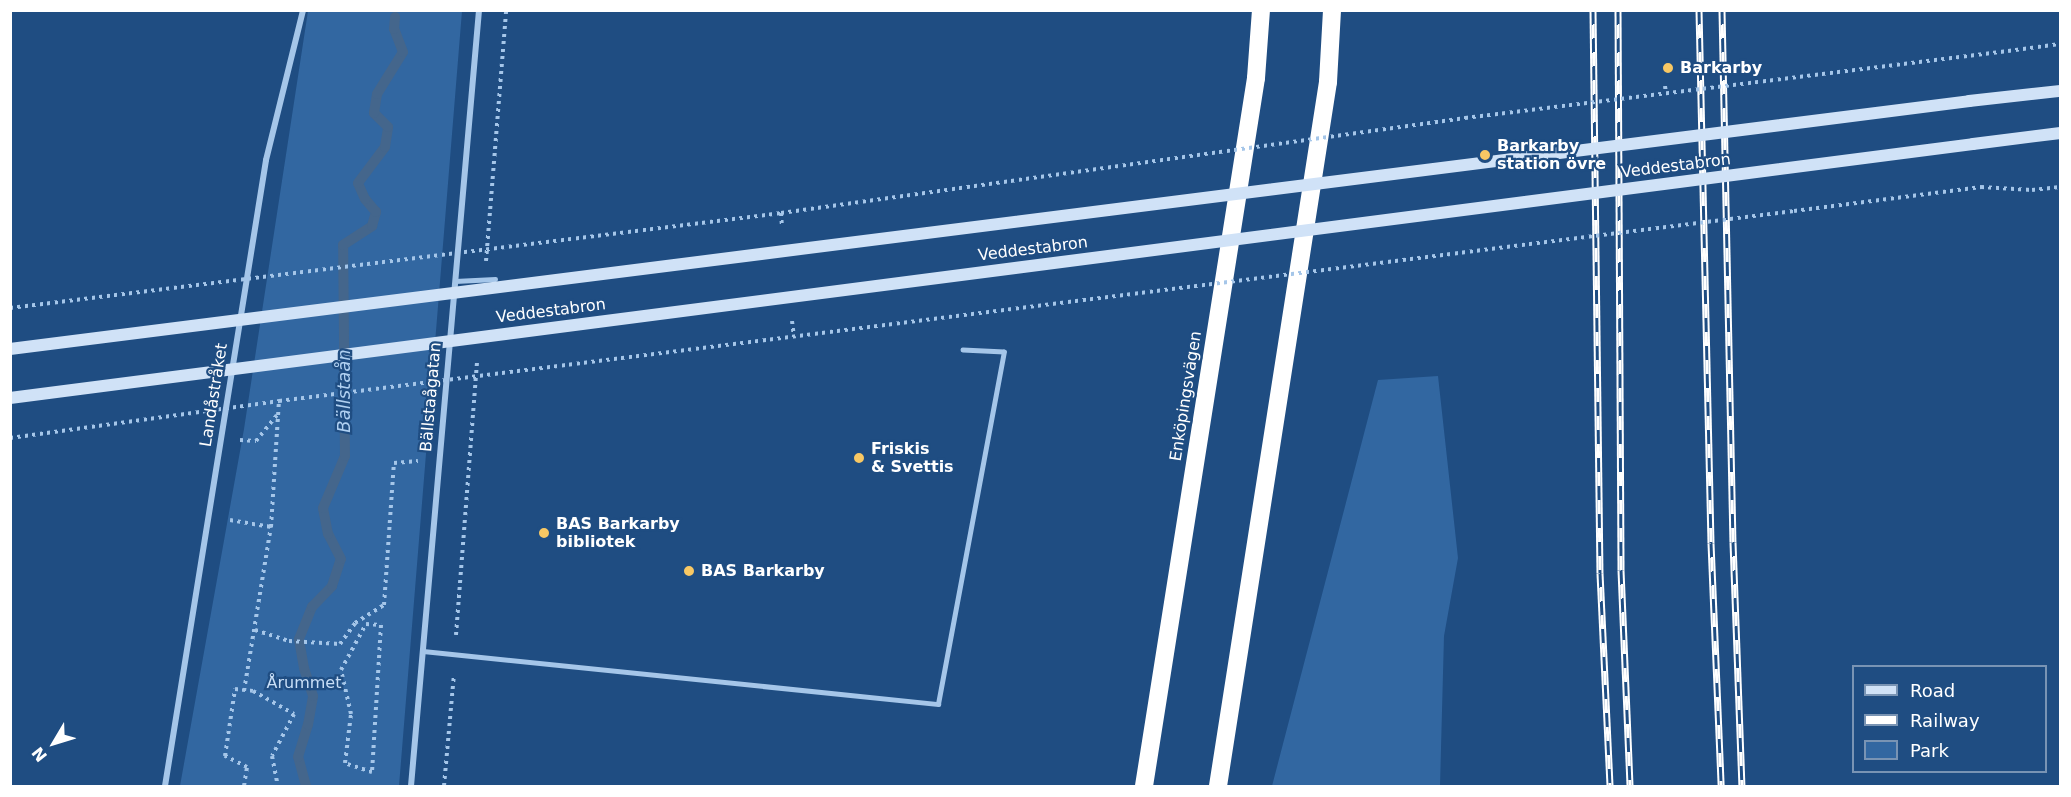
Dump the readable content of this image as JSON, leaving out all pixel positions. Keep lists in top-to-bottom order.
{
  "streets": {
    "highway": ["Enköpingsvägen"],
    "street": ["Veddestabron", "Landåstråket", "Bällstaågatan"]
  },
  "water": ["Bällstaån"],
  "parks": ["Årummet"],
  "places": [
    "Barkarby",
    "Barkarby station övre",
    "Friskis & Svettis",
    "BAS Barkarby bibliotek",
    "BAS Barkarby"
  ],
  "legend": ["Road", "Railway", "Park"],
  "north": "bottom left"
}
